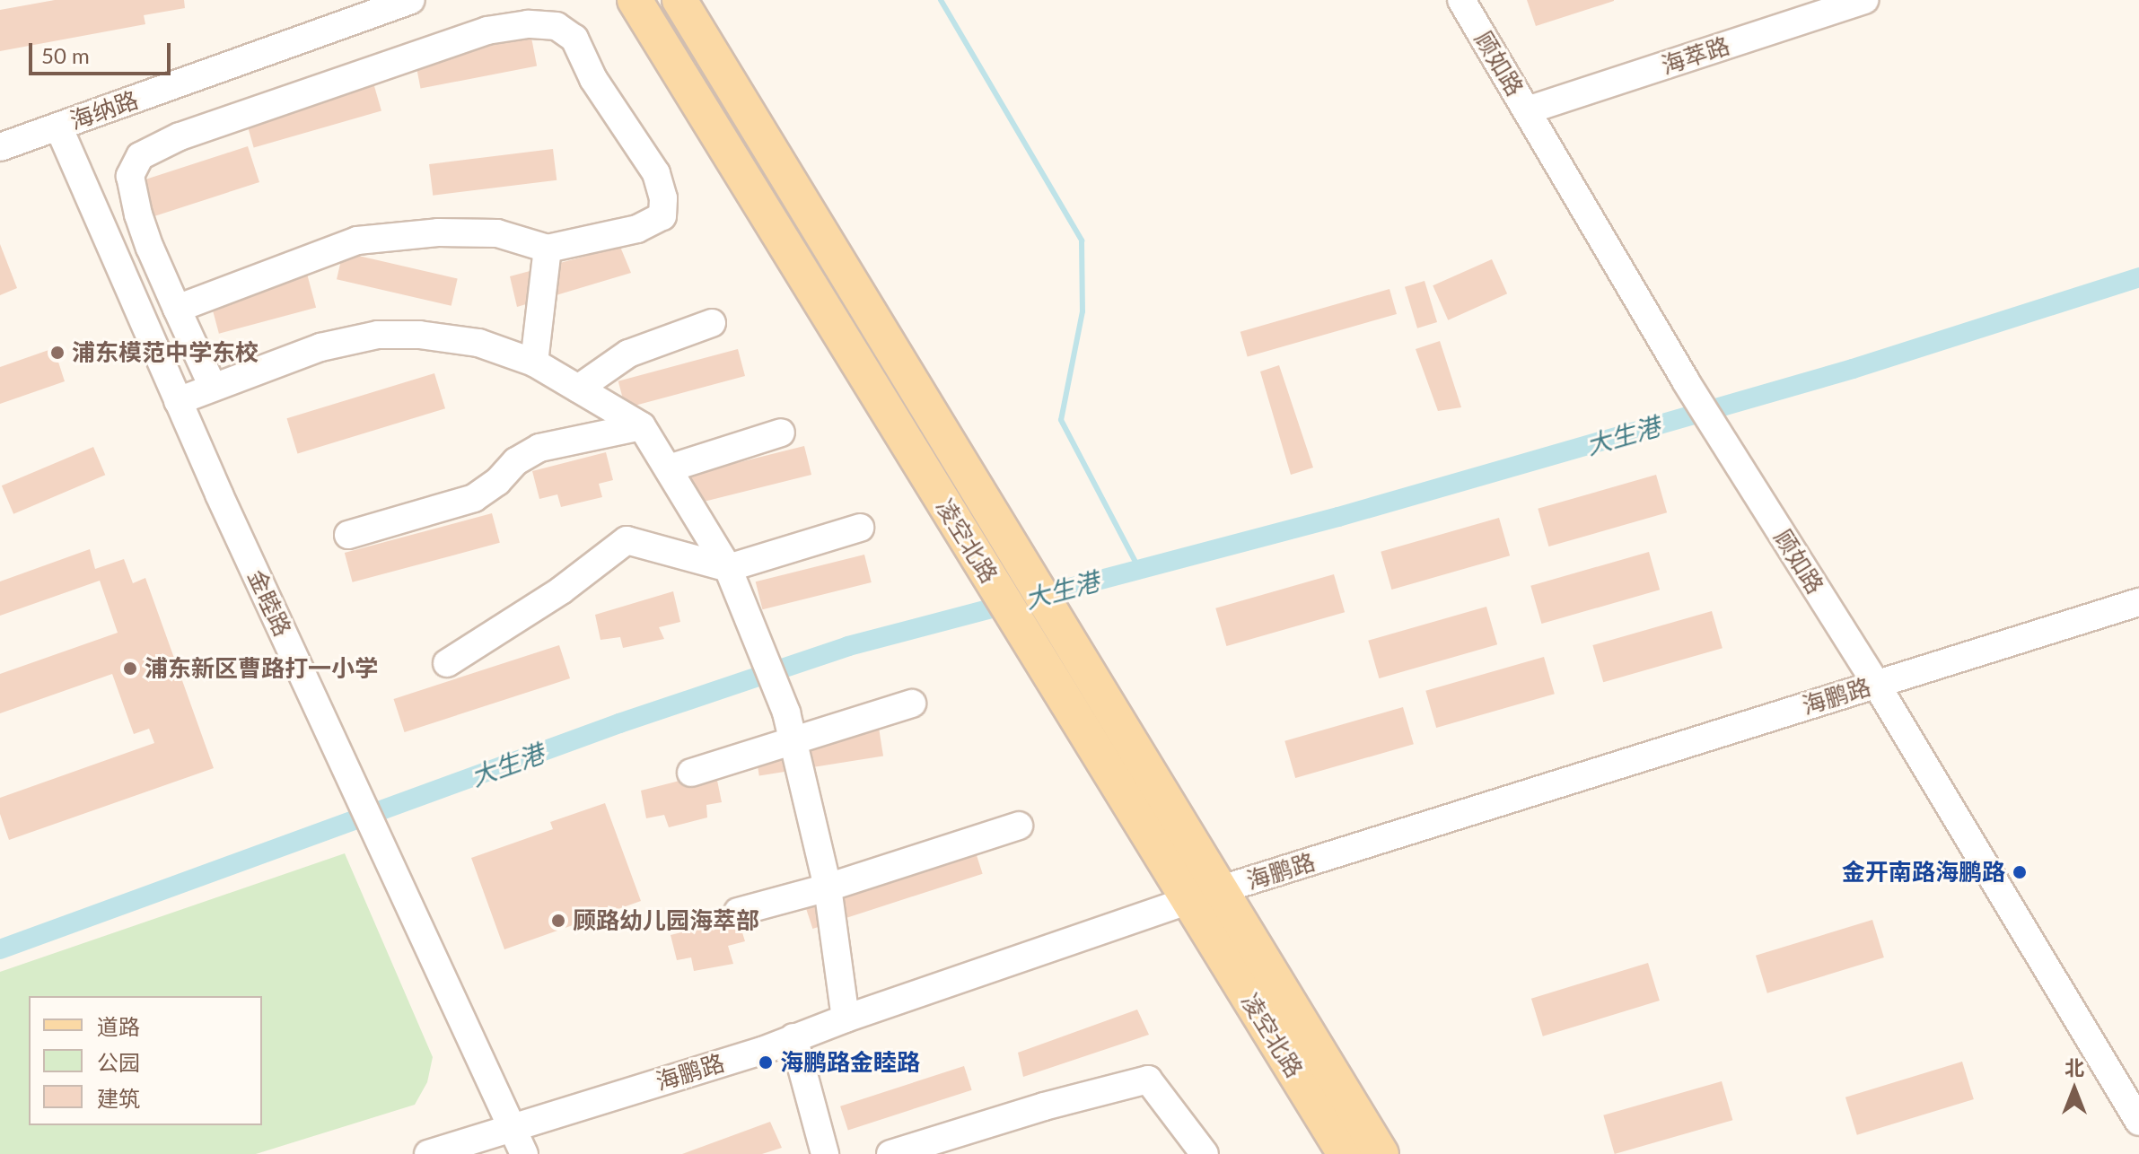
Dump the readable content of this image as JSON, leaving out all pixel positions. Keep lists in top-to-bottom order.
{
  "streets": {
    "main road": ["凌空北路"],
    "street": [
      "海萃路",
      "顾如路",
      "海纳路",
      "金睦路",
      "海鹏路"
    ]
  },
  "crossings": [
    ["海萃路", "顾如路"],
    ["顾如路", "海鹏路"],
    ["海纳路", "金睦路"],
    ["凌空北路", "海鹏路"],
    ["金睦路", "海鹏路"]
  ],
  "water": ["大生港"],
  "places": [
    "浦东模范中学东校",
    "浦东新区曹路打一小学",
    "金开南路海鹏路",
    "顾路幼儿园海萃部",
    "海鹏路金睦路"
  ],
  "legend": ["道路", "公园", "建筑"],
  "scale_bar": "50 m",
  "north": "top"
}
